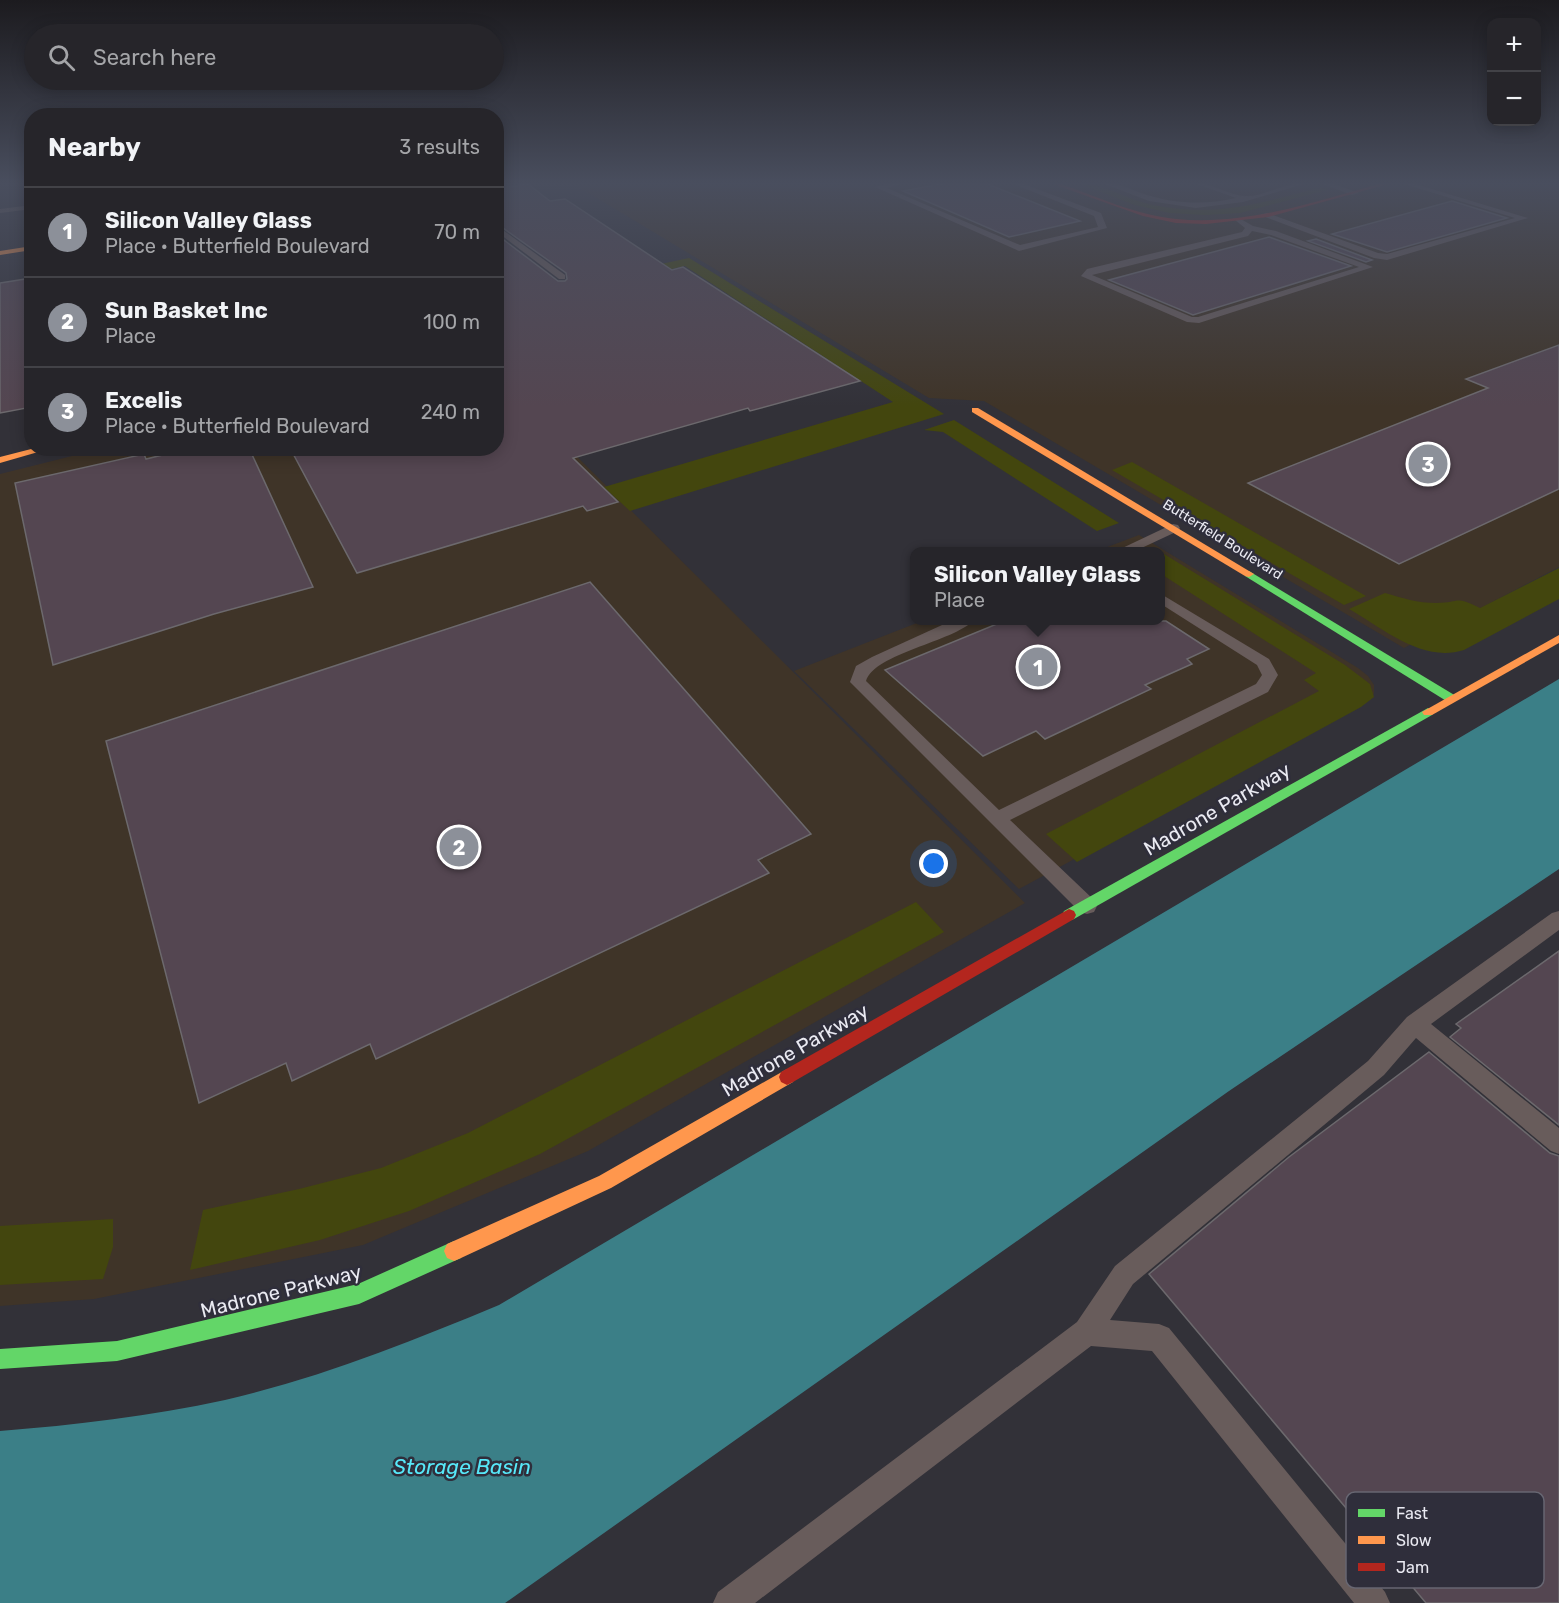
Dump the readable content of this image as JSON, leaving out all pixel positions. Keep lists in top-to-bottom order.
{
  "streets": {
    "street": ["Butterfield Boulevard", "Madrone Parkway"]
  },
  "crossings": [
    ["Butterfield Boulevard", "Madrone Parkway"]
  ],
  "water": ["Storage Basin"],
  "legend": ["Fast", "Slow", "Jam"],
  "page": {
    "map_buttons": ["+", "−"],
    "search": "Search here",
    "heading": ["Nearby", "3 results"],
    "list": [
      {
        "mark": "1",
        "name": "Silicon Valley Glass",
        "note": "Place · Butterfield Boulevard",
        "value": "70 m"
      },
      {
        "mark": "2",
        "name": "Sun Basket Inc",
        "note": "Place",
        "value": "100 m"
      },
      {
        "mark": "3",
        "name": "Excelis",
        "note": "Place · Butterfield Boulevard",
        "value": "240 m"
      }
    ],
    "pins": ["3", "1", "2"],
    "popup": ["Silicon Valley Glass", "Place"]
  }
}
